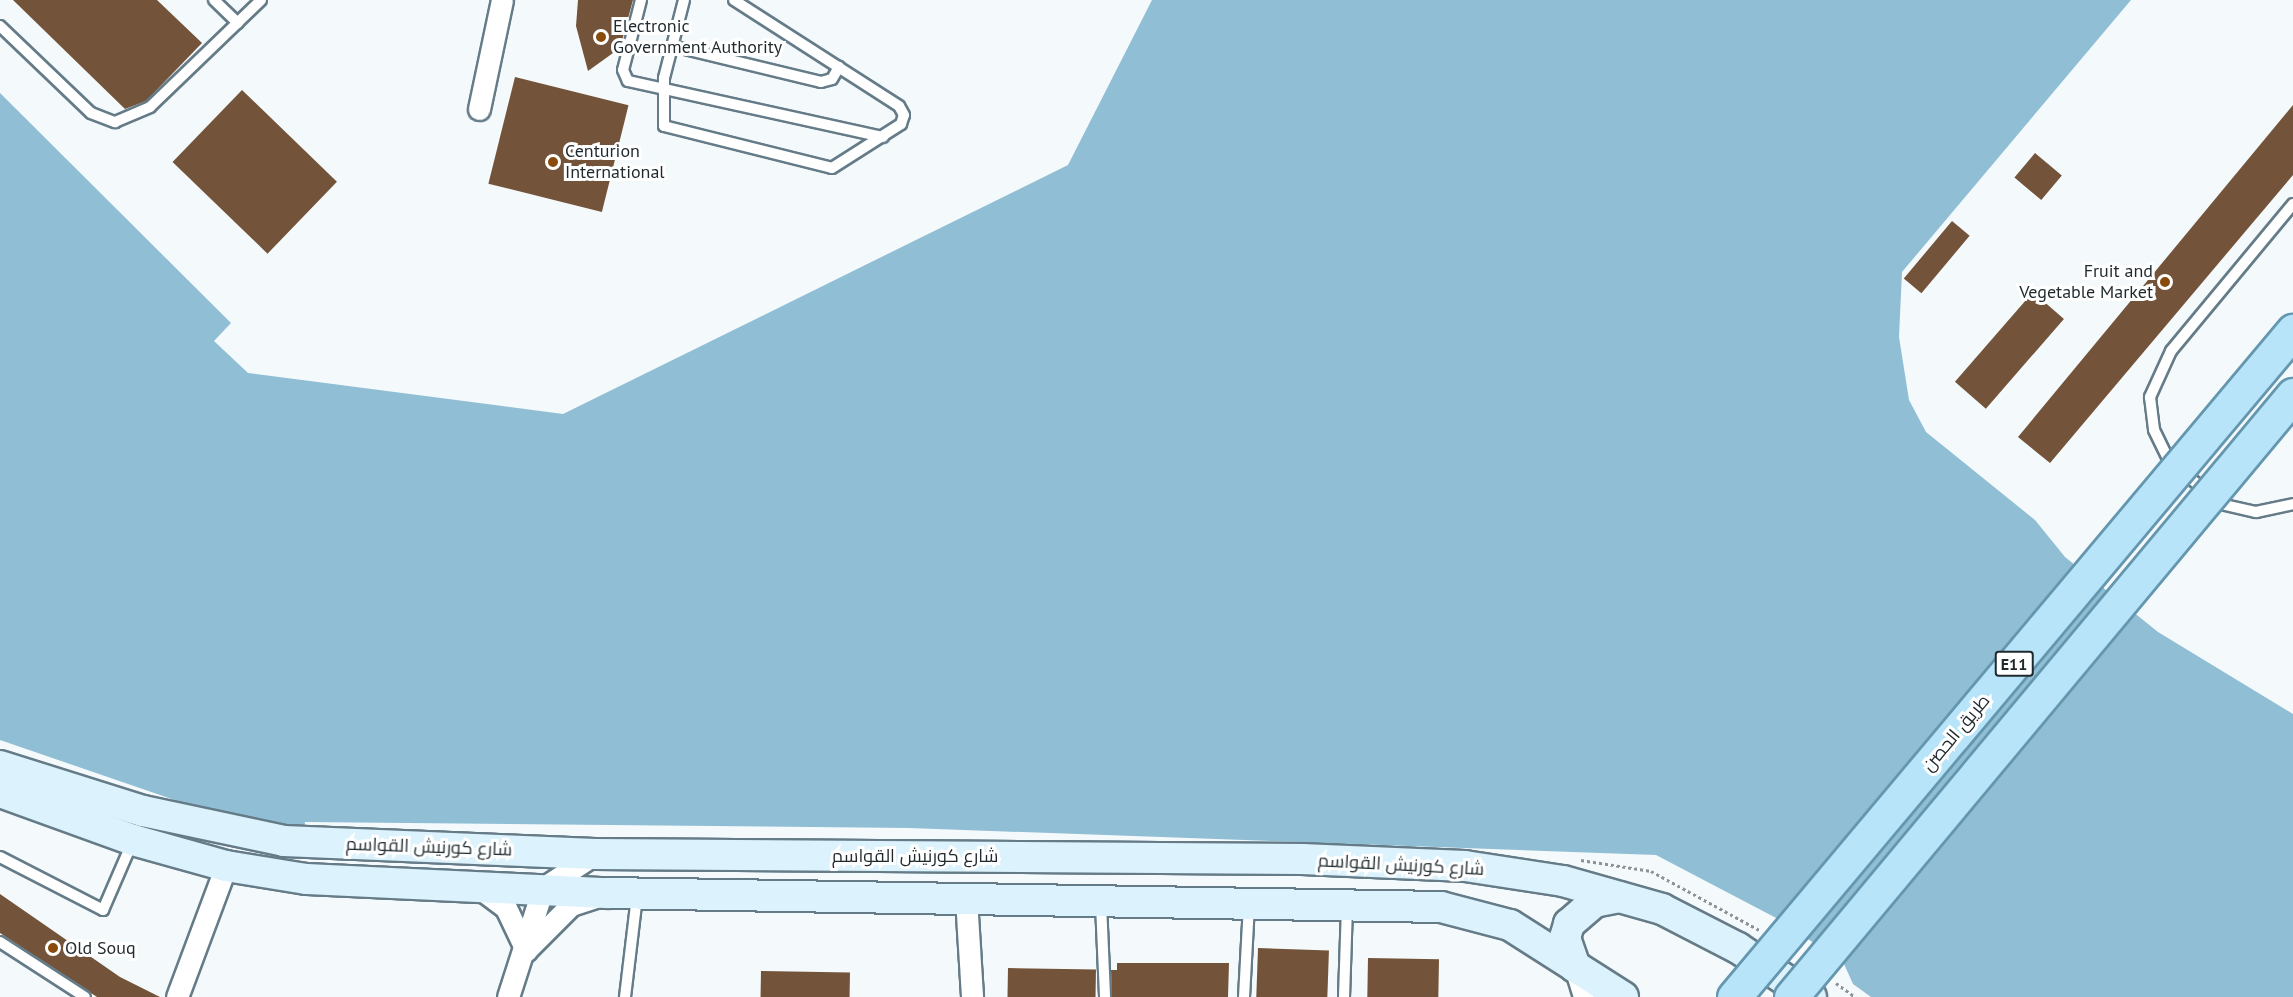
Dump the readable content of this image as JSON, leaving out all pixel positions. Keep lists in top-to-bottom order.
{
  "streets": {
    "main road": ["E11", "طريق الحصن", "شارع كورنيش القواسم"]
  },
  "places": [
    "Electronic Government Authority",
    "Centurion International",
    "Fruit and Vegetable Market",
    "Old Souq"
  ]
}
